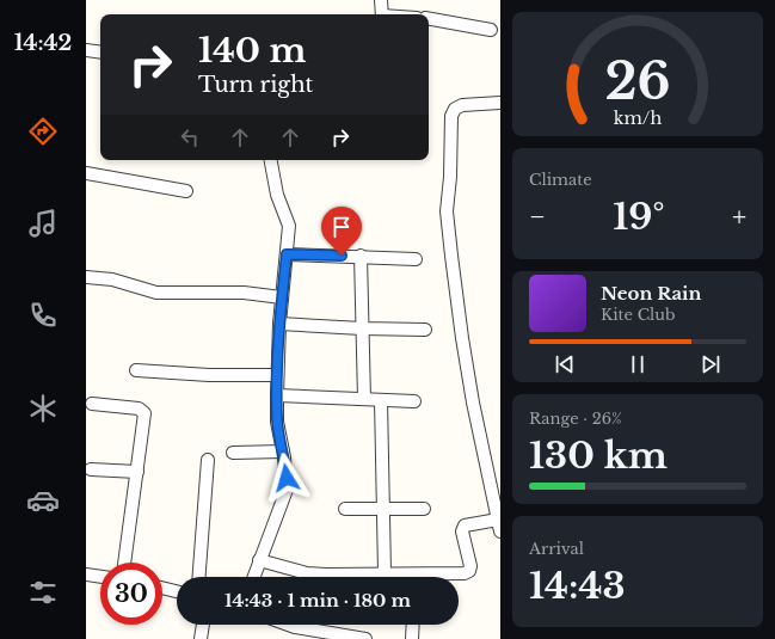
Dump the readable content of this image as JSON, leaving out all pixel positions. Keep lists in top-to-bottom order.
{
  "page": {
    "tabs": "14:42",
    "turn": ["140 m", "Turn right"],
    "tile": [
      "Climate",
      ["Range · 26%", "130 km"],
      ["Arrival", "14:43"]
    ],
    "heat": ["−", "19°", "+"],
    "song": ["Neon Rain", "Kite Club"],
    "limit": "30",
    "trip": "14:43 · 1 min · 180 m",
    "gauge": ["26", "km/h"]
  }
}
